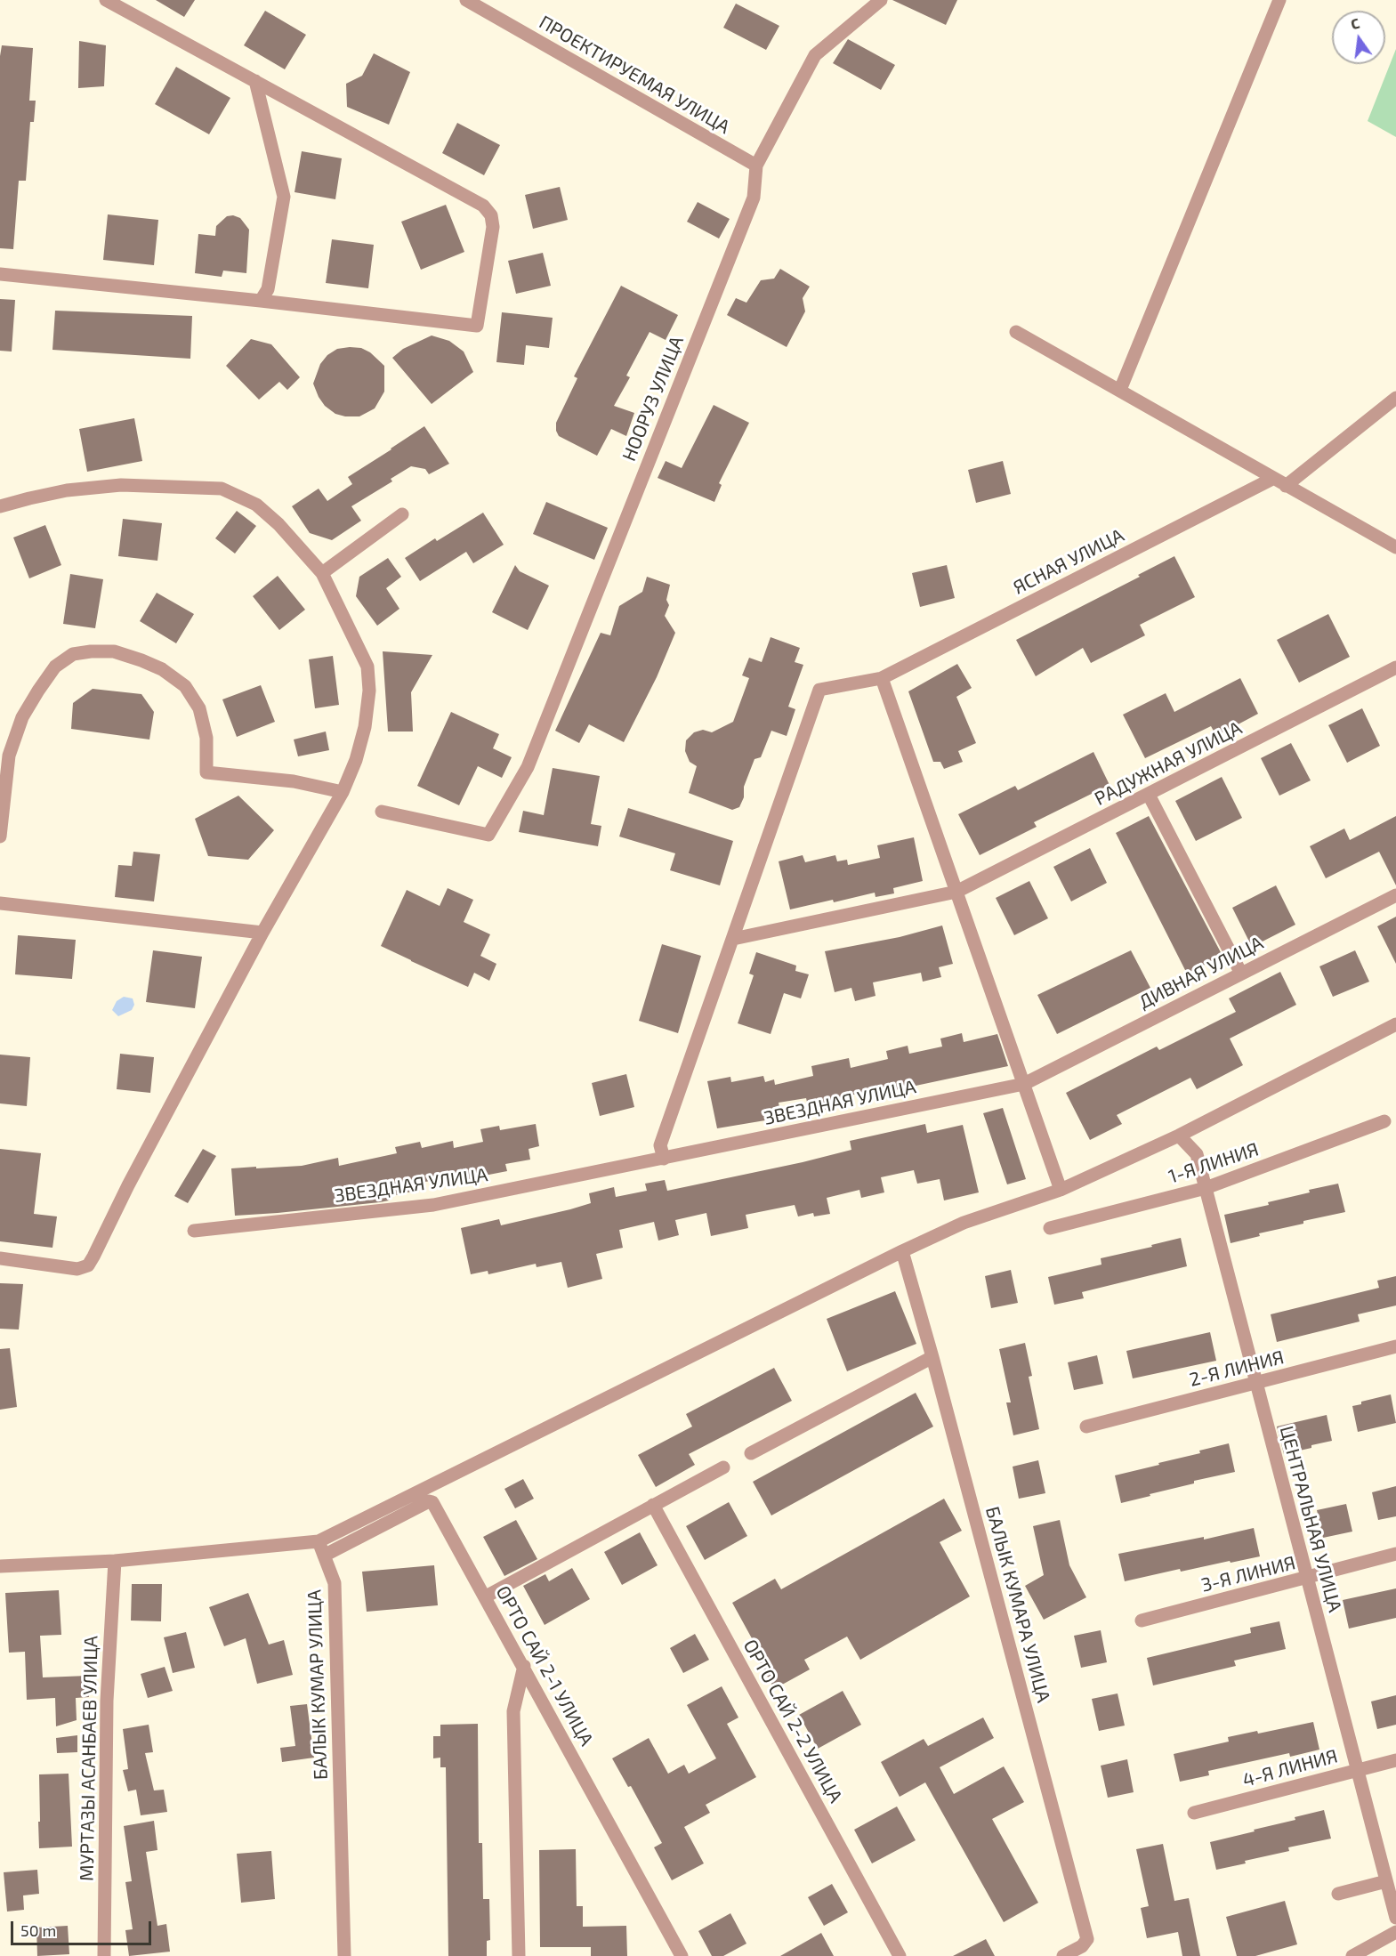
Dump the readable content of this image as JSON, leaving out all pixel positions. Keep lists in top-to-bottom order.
{
  "streets": {
    "street": [
      "ПРОЕКТИРУЕМАЯ УЛИЦА",
      "НООРУЗ УЛИЦА",
      "ЯСНАЯ УЛИЦА",
      "РАДУЖНАЯ УЛИЦА",
      "ДИВНАЯ УЛИЦА",
      "ЗВЕЗДНАЯ УЛИЦА",
      "1-Я ЛИНИЯ",
      "2-Я ЛИНИЯ",
      "ЦЕНТРАЛЬНАЯ УЛИЦА",
      "3-Я ЛИНИЯ",
      "БАЛЫК КУМАРА УЛИЦА",
      "ОРТО САЙ 2-1 УЛИЦА",
      "БАЛЫК КУМАР УЛИЦА",
      "ОРТО САЙ 2-2 УЛИЦА",
      "МУРТАЗЫ АСАНБАЕВ УЛИЦА",
      "4-Я ЛИНИЯ"
    ]
  },
  "crossings": [
    ["ПРОЕКТИРУЕМАЯ УЛИЦА", "НООРУЗ УЛИЦА"],
    ["ДИВНАЯ УЛИЦА", "ЗВЕЗДНАЯ УЛИЦА"],
    ["1-Я ЛИНИЯ", "ЦЕНТРАЛЬНАЯ УЛИЦА"],
    ["2-Я ЛИНИЯ", "ЦЕНТРАЛЬНАЯ УЛИЦА"],
    ["ЦЕНТРАЛЬНАЯ УЛИЦА", "3-Я ЛИНИЯ"],
    ["ЦЕНТРАЛЬНАЯ УЛИЦА", "4-Я ЛИНИЯ"],
    ["ОРТО САЙ 2-1 УЛИЦА", "БАЛЫК КУМАР УЛИЦА"]
  ],
  "scale_bar": "50 m",
  "north": "top"
}
